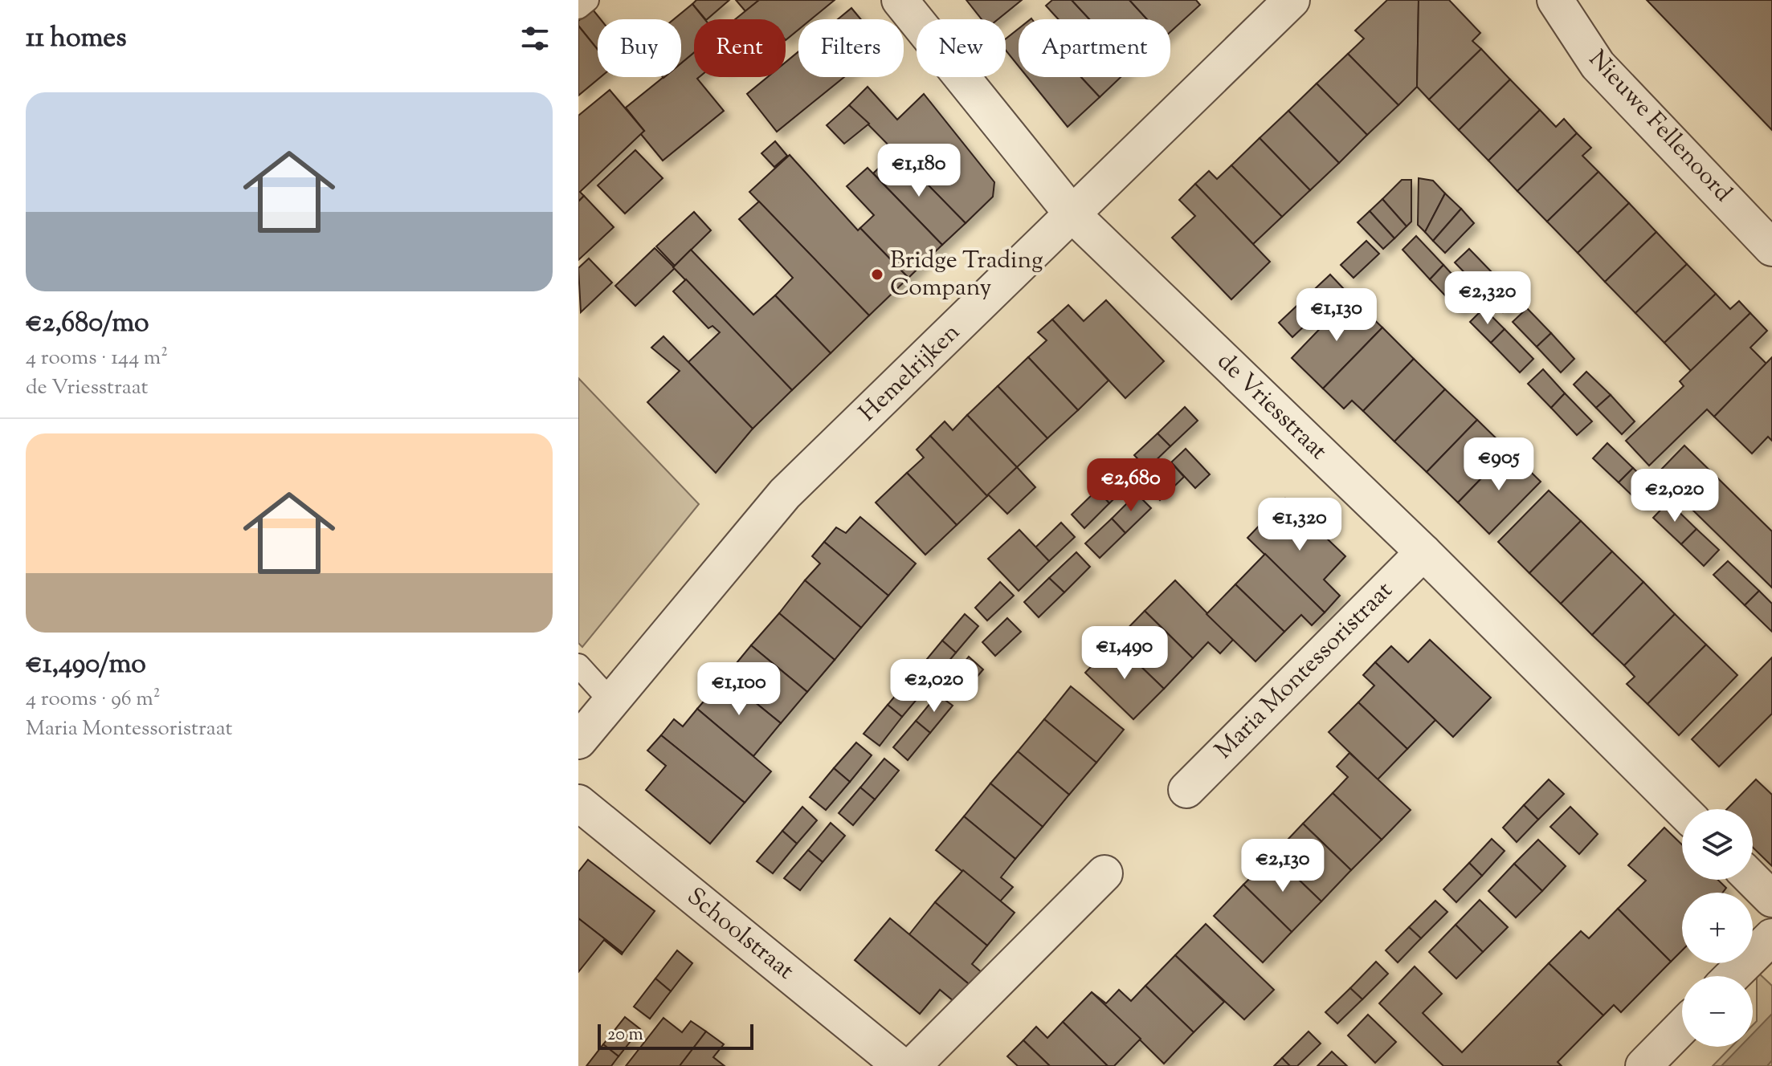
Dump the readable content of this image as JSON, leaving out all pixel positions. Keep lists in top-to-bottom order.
{
  "streets": {
    "street": [
      "Nieuwe Fellenoord",
      "Hemelrijken",
      "de Vriesstraat",
      "Maria Montessoristraat",
      "Schoolstraat"
    ]
  },
  "crossings": [
    ["Hemelrijken", "de Vriesstraat"],
    ["de Vriesstraat", "Maria Montessoristraat"]
  ],
  "places": ["Bridge Trading Company"],
  "scale_bar": "20 m",
  "page": {
    "heading": "11 homes",
    "chip": [
      "Buy",
      "Rent",
      "Filters",
      "New",
      "Apartment"
    ],
    "list": [
      {
        "name": "€2,680/mo",
        "note": "4 rooms · 144 m² · de Vriesstraat"
      },
      {
        "name": "€1,490/mo",
        "note": "4 rooms · 96 m² · Maria Montessoristraat"
      }
    ],
    "price": [
      "€1,180",
      "€2,320",
      "€1,130",
      "€905",
      "€2,680",
      "€2,020",
      "€1,320",
      "€1,490",
      "€2,020",
      "€1,100",
      "€2,130"
    ],
    "map_buttons": ["+", "−"],
    "scale": "20 m"
  }
}
